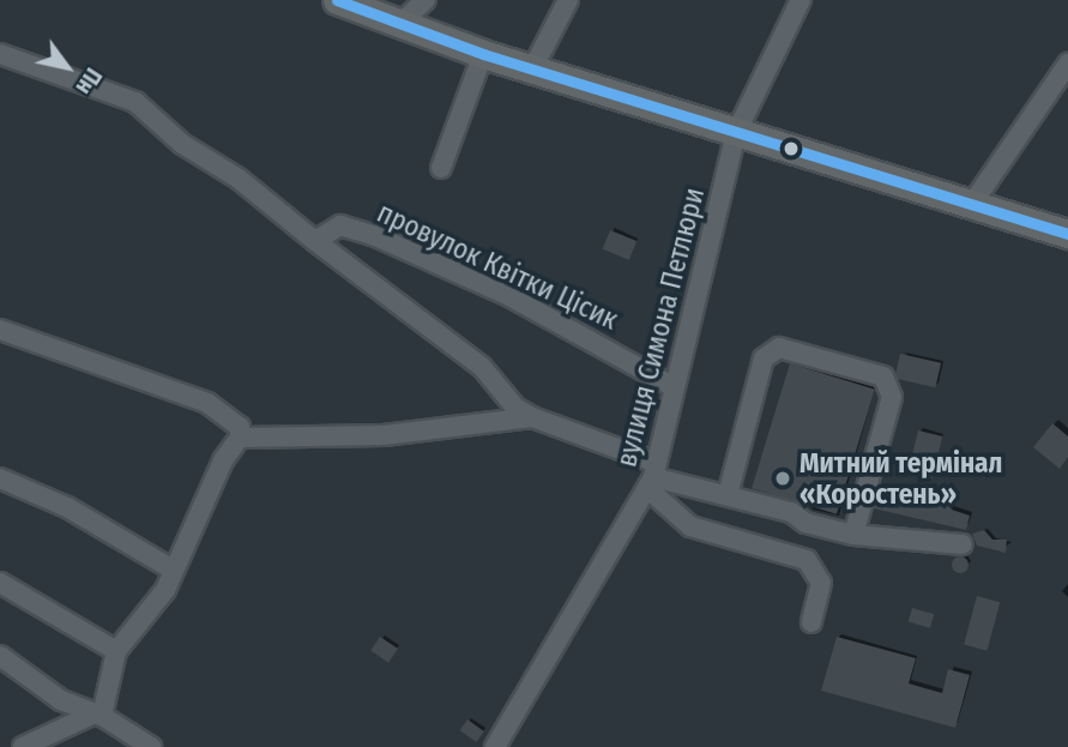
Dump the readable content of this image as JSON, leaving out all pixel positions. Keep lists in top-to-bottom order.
{
  "streets": {
    "street": ["провулок Квітки Цісик", "вулиця Симона Петлюри"]
  },
  "crossings": [
    ["провулок Квітки Цісик", "вулиця Симона Петлюри"]
  ],
  "places": ["Митний термінал «Коростень»"],
  "north": "bottom right"
}
